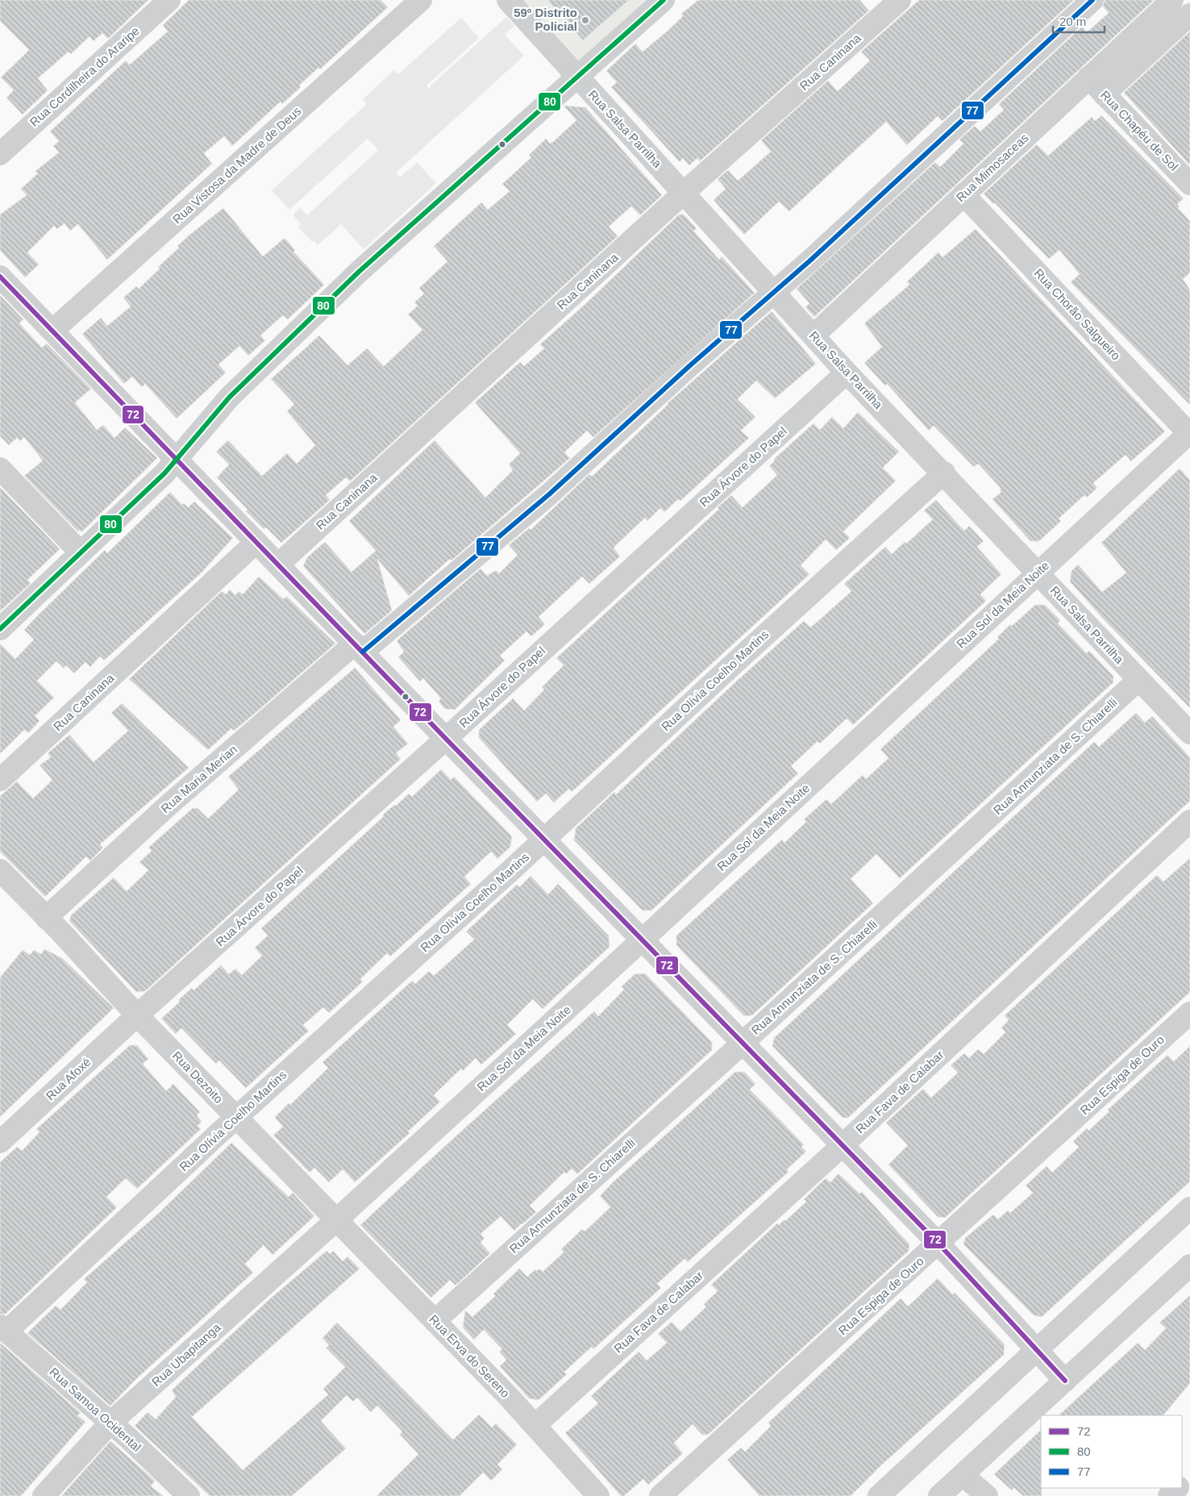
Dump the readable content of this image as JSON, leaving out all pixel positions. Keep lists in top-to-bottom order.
{
  "streets": {
    "street": [
      "Rua Caninana",
      "Rua Cordilheira do Araripe",
      "Rua Salsa Parrilha",
      "Rua Chapéu de Sol",
      "Rua Vistosa da Madre de Deus",
      "Rua Mimosaceas",
      "Rua Chorão Salgueiro",
      "Rua Árvore do Papel",
      "Rua Sol da Meia Noite",
      "Rua Olívia Coelho Martins",
      "Rua Annunziata de S. Chiarelli",
      "Rua Maria Merian",
      "Rua Espiga de Ouro",
      "Rua Dezoito",
      "Rua Afoxé",
      "Rua Fava de Calabar",
      "Rua Ubapitanga",
      "Rua Erva do Sereno",
      "Rua Samoa Ocidental"
    ]
  },
  "crossings": [
    ["Rua Caninana", "Rua Salsa Parrilha"],
    ["Rua Salsa Parrilha", "Rua Mimosaceas"],
    ["Rua Salsa Parrilha", "Rua Árvore do Papel"],
    ["Rua Salsa Parrilha", "Rua Sol da Meia Noite"],
    ["Rua Salsa Parrilha", "Rua Olívia Coelho Martins"],
    ["Rua Salsa Parrilha", "Rua Annunziata de S. Chiarelli"],
    ["Rua Salsa Parrilha", "Rua Maria Merian"],
    ["Rua Chapéu de Sol", "Rua Mimosaceas"],
    ["Rua Mimosaceas", "Rua Chorão Salgueiro"],
    ["Rua Chorão Salgueiro", "Rua Sol da Meia Noite"],
    ["Rua Árvore do Papel", "Rua Dezoito"],
    ["Rua Árvore do Papel", "Rua Afoxé"],
    ["Rua Sol da Meia Noite", "Rua Dezoito"],
    ["Rua Sol da Meia Noite", "Rua Ubapitanga"],
    ["Rua Sol da Meia Noite", "Rua Erva do Sereno"],
    ["Rua Olívia Coelho Martins", "Rua Dezoito"],
    ["Rua Olívia Coelho Martins", "Rua Samoa Ocidental"],
    ["Rua Annunziata de S. Chiarelli", "Rua Erva do Sereno"],
    ["Rua Maria Merian", "Rua Dezoito"],
    ["Rua Dezoito", "Rua Afoxé"],
    ["Rua Dezoito", "Rua Ubapitanga"],
    ["Rua Dezoito", "Rua Erva do Sereno"],
    ["Rua Fava de Calabar", "Rua Erva do Sereno"],
    ["Rua Ubapitanga", "Rua Erva do Sereno"],
    ["Rua Ubapitanga", "Rua Samoa Ocidental"]
  ],
  "places": ["59º Distrito Policial"],
  "lines": ["transit line 80", "transit line 77", "transit line 72"],
  "legend": ["72", "80", "77"],
  "scale_bar": "20 m"
}
